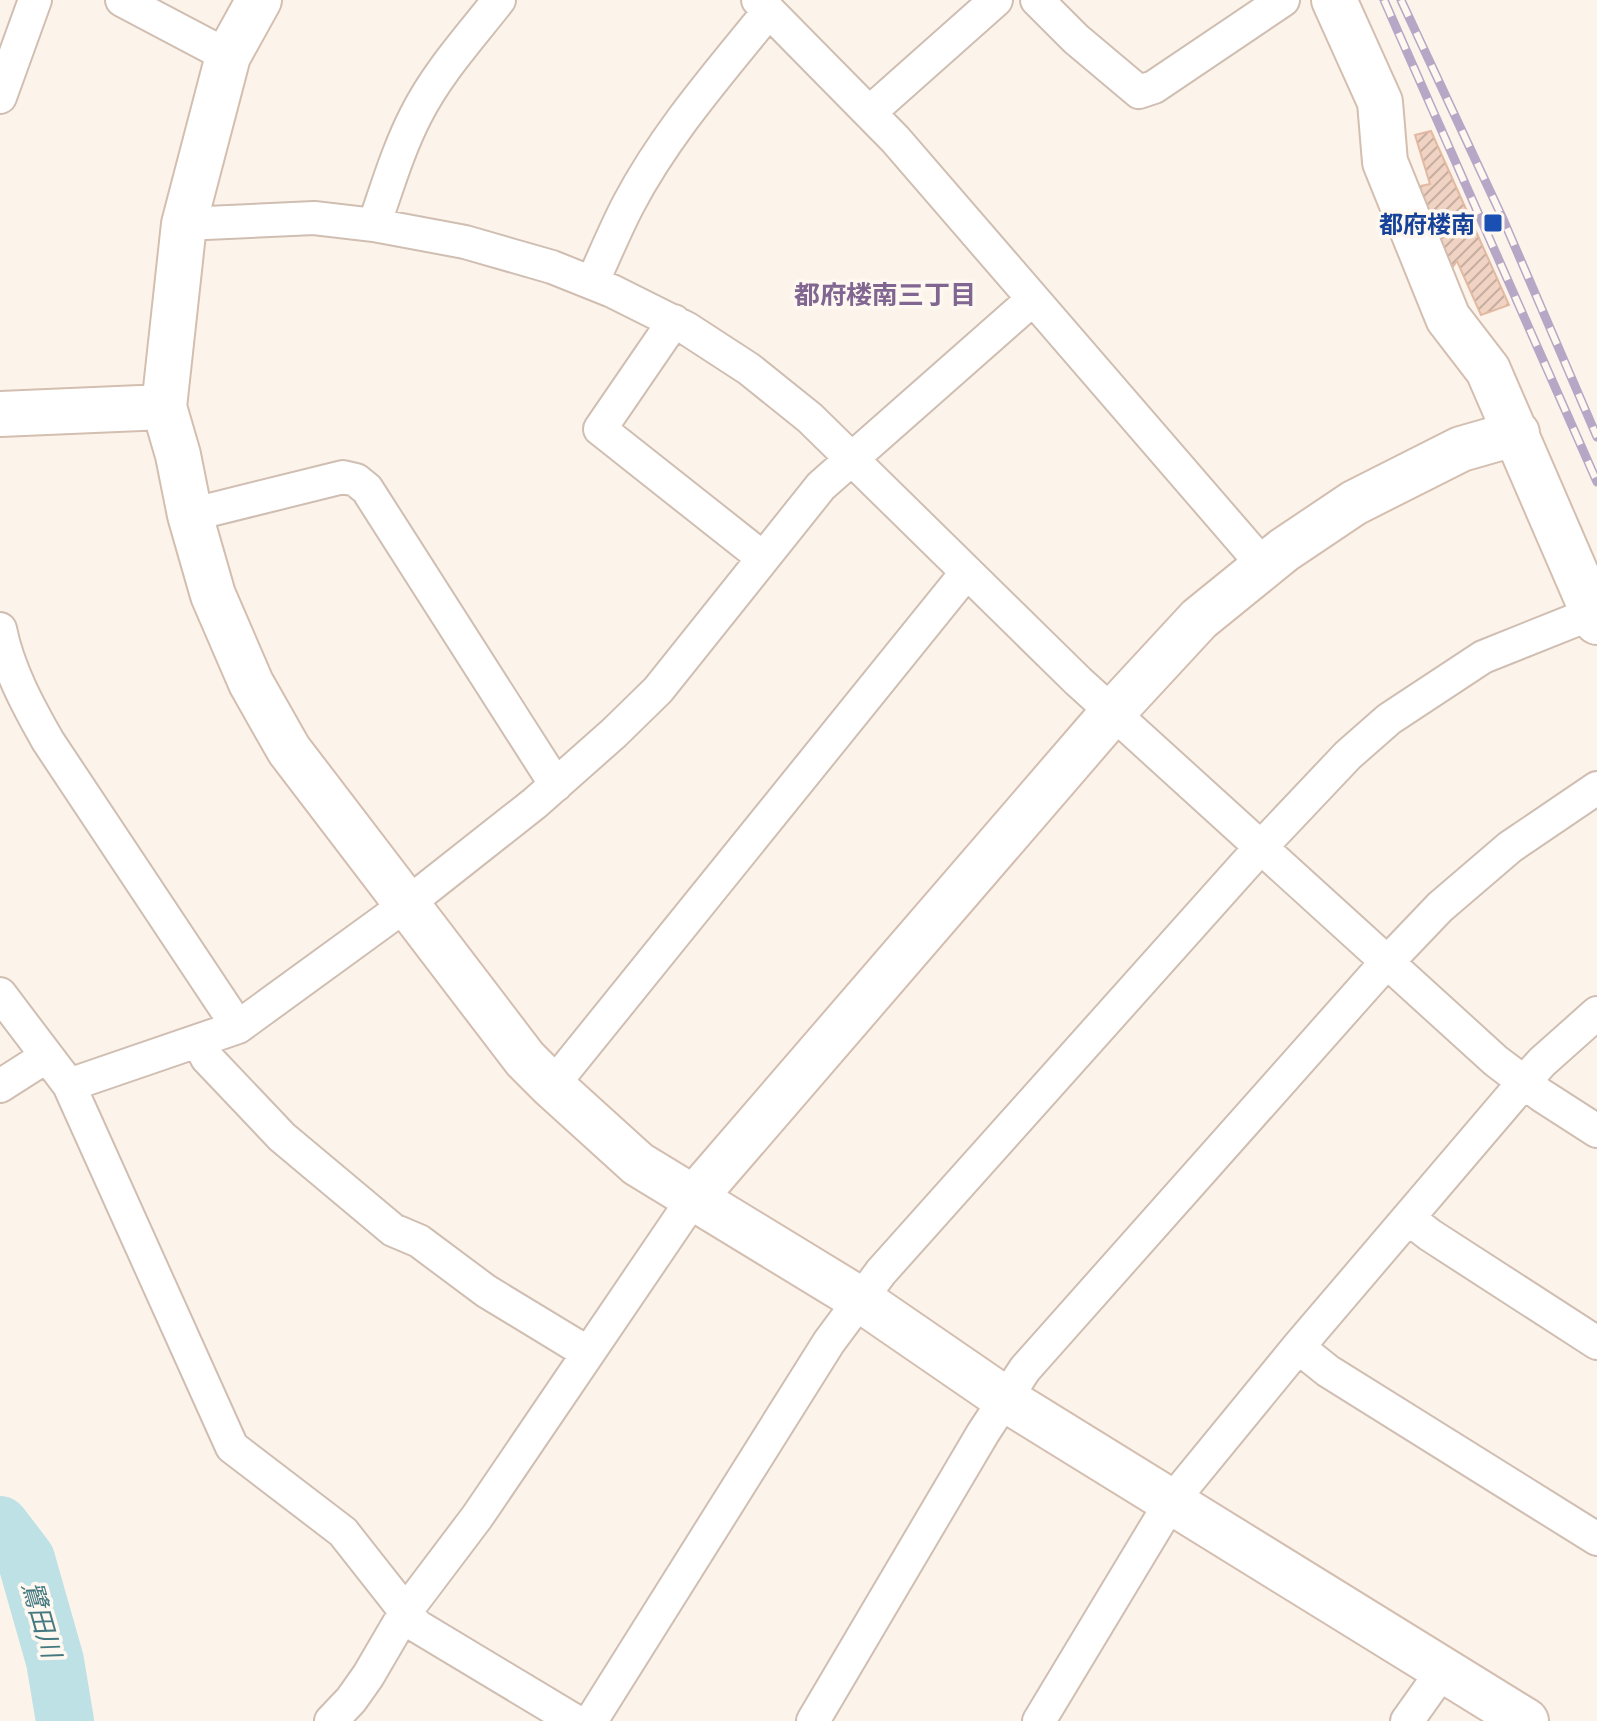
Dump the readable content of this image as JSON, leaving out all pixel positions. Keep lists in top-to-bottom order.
{
  "districts": ["都府楼南三丁目"],
  "water": ["鷺田川"],
  "places": {
    "transit": ["都府楼南"]
  }
}
